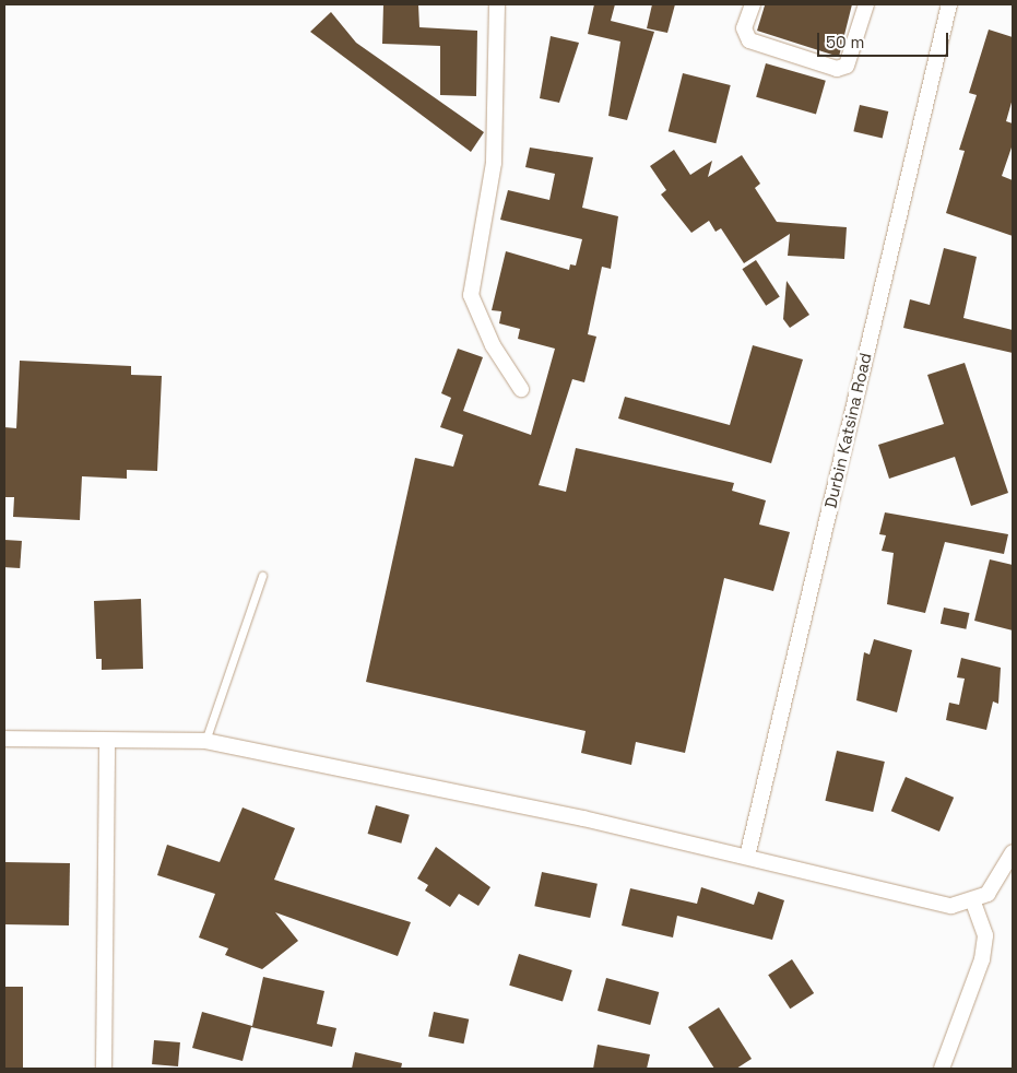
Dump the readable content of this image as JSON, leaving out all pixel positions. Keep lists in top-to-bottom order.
{
  "streets": {
    "street": ["Durbin Katsina Road"]
  },
  "scale_bar": "50 m"
}
